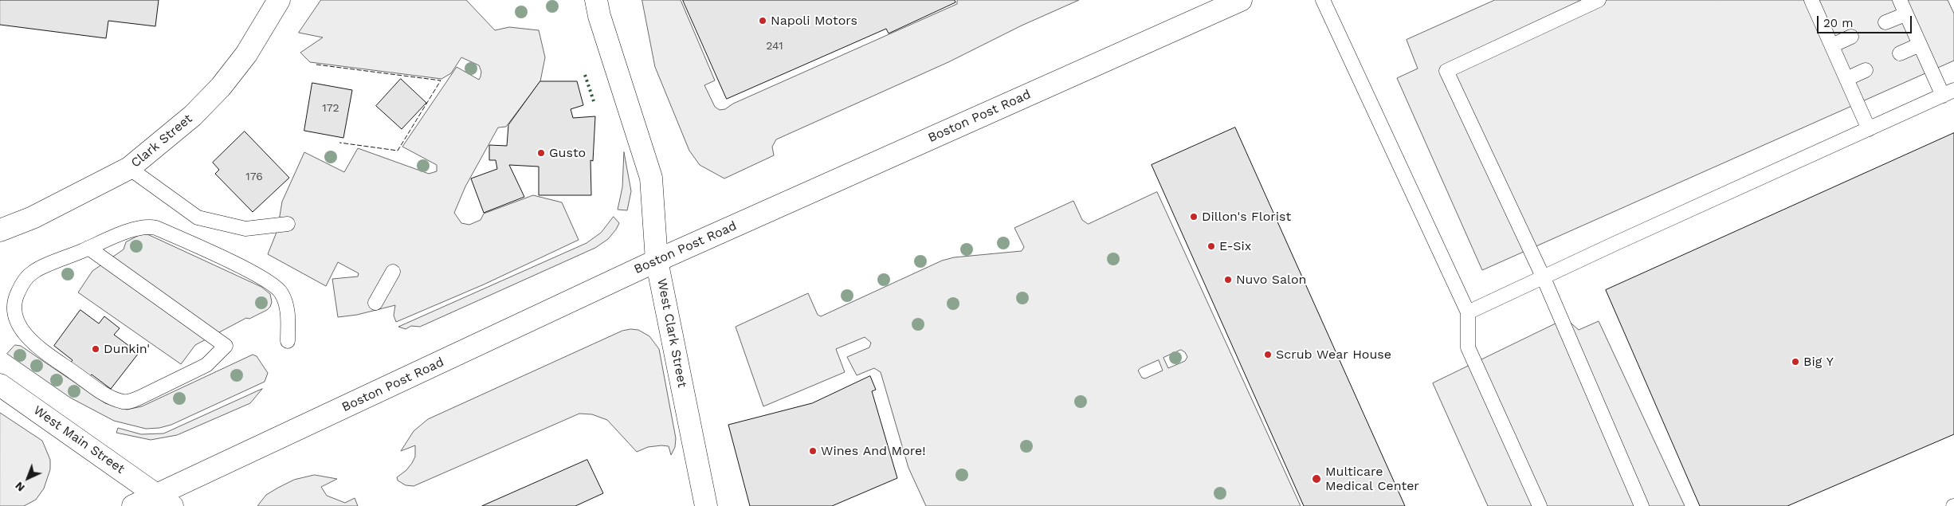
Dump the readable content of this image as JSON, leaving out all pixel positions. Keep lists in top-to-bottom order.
{
  "streets": {
    "main road": [
      "Boston Post Road",
      "Clark Street",
      "West Clark Street",
      "West Main Street"
    ]
  },
  "crossings": [
    ["Boston Post Road", "West Clark Street"],
    ["Boston Post Road", "West Main Street"]
  ],
  "places": [
    "Napoli Motors",
    "Gusto",
    "Dillon's Florist",
    "E-Six",
    "Nuvo Salon",
    "Dunkin'",
    "Scrub Wear House",
    "Big Y",
    "Wines And More!",
    "Multicare Medical Center"
  ],
  "house_numbers": ["241", "172", "176"],
  "scale_bar": "20 m",
  "north": "bottom left"
}
